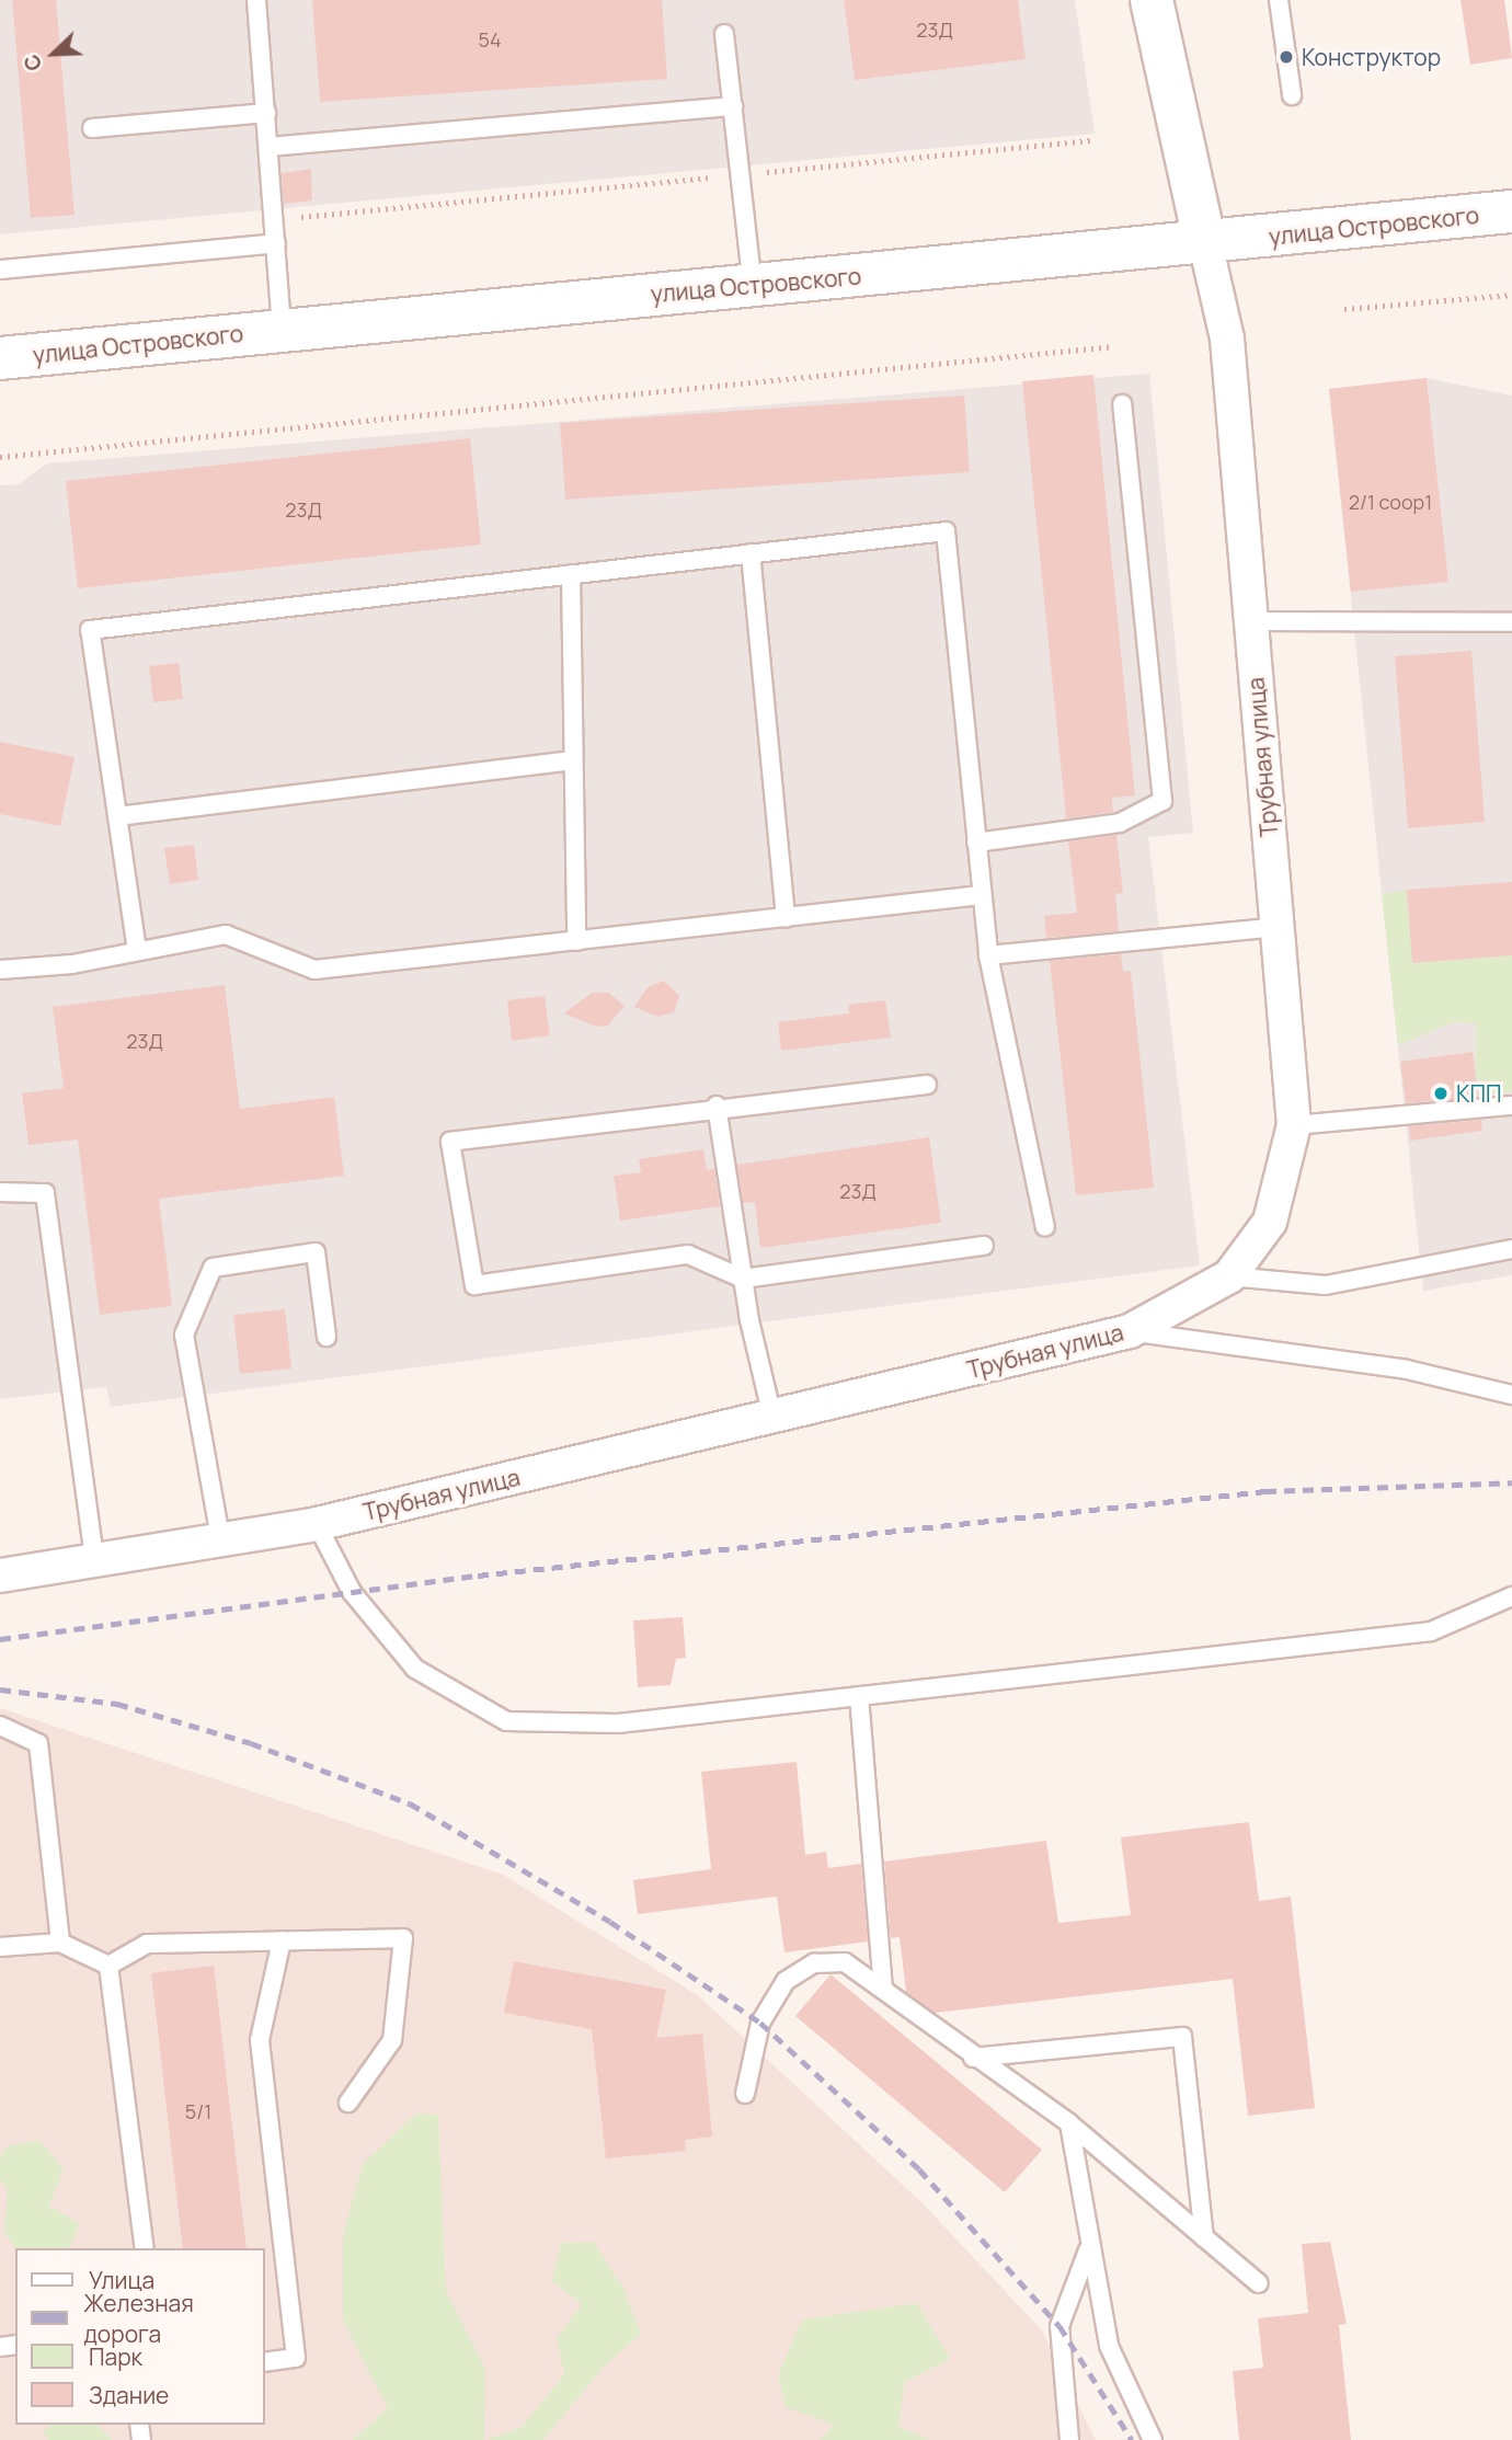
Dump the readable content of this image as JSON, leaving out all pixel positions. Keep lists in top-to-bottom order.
{
  "streets": {
    "main road": ["улица Островского"],
    "street": ["Трубная улица"]
  },
  "crossings": [
    ["улица Островского", "Трубная улица"]
  ],
  "places": ["Конструктор", "КПП"],
  "house_numbers": [
    "23Д",
    "54",
    "2/1 соор1",
    "23Д",
    "23Д",
    "23Д",
    "5/1"
  ],
  "legend": [
    "Улица",
    "Железная дорога",
    "Парк",
    "Здание"
  ],
  "north": "bottom left"
}
